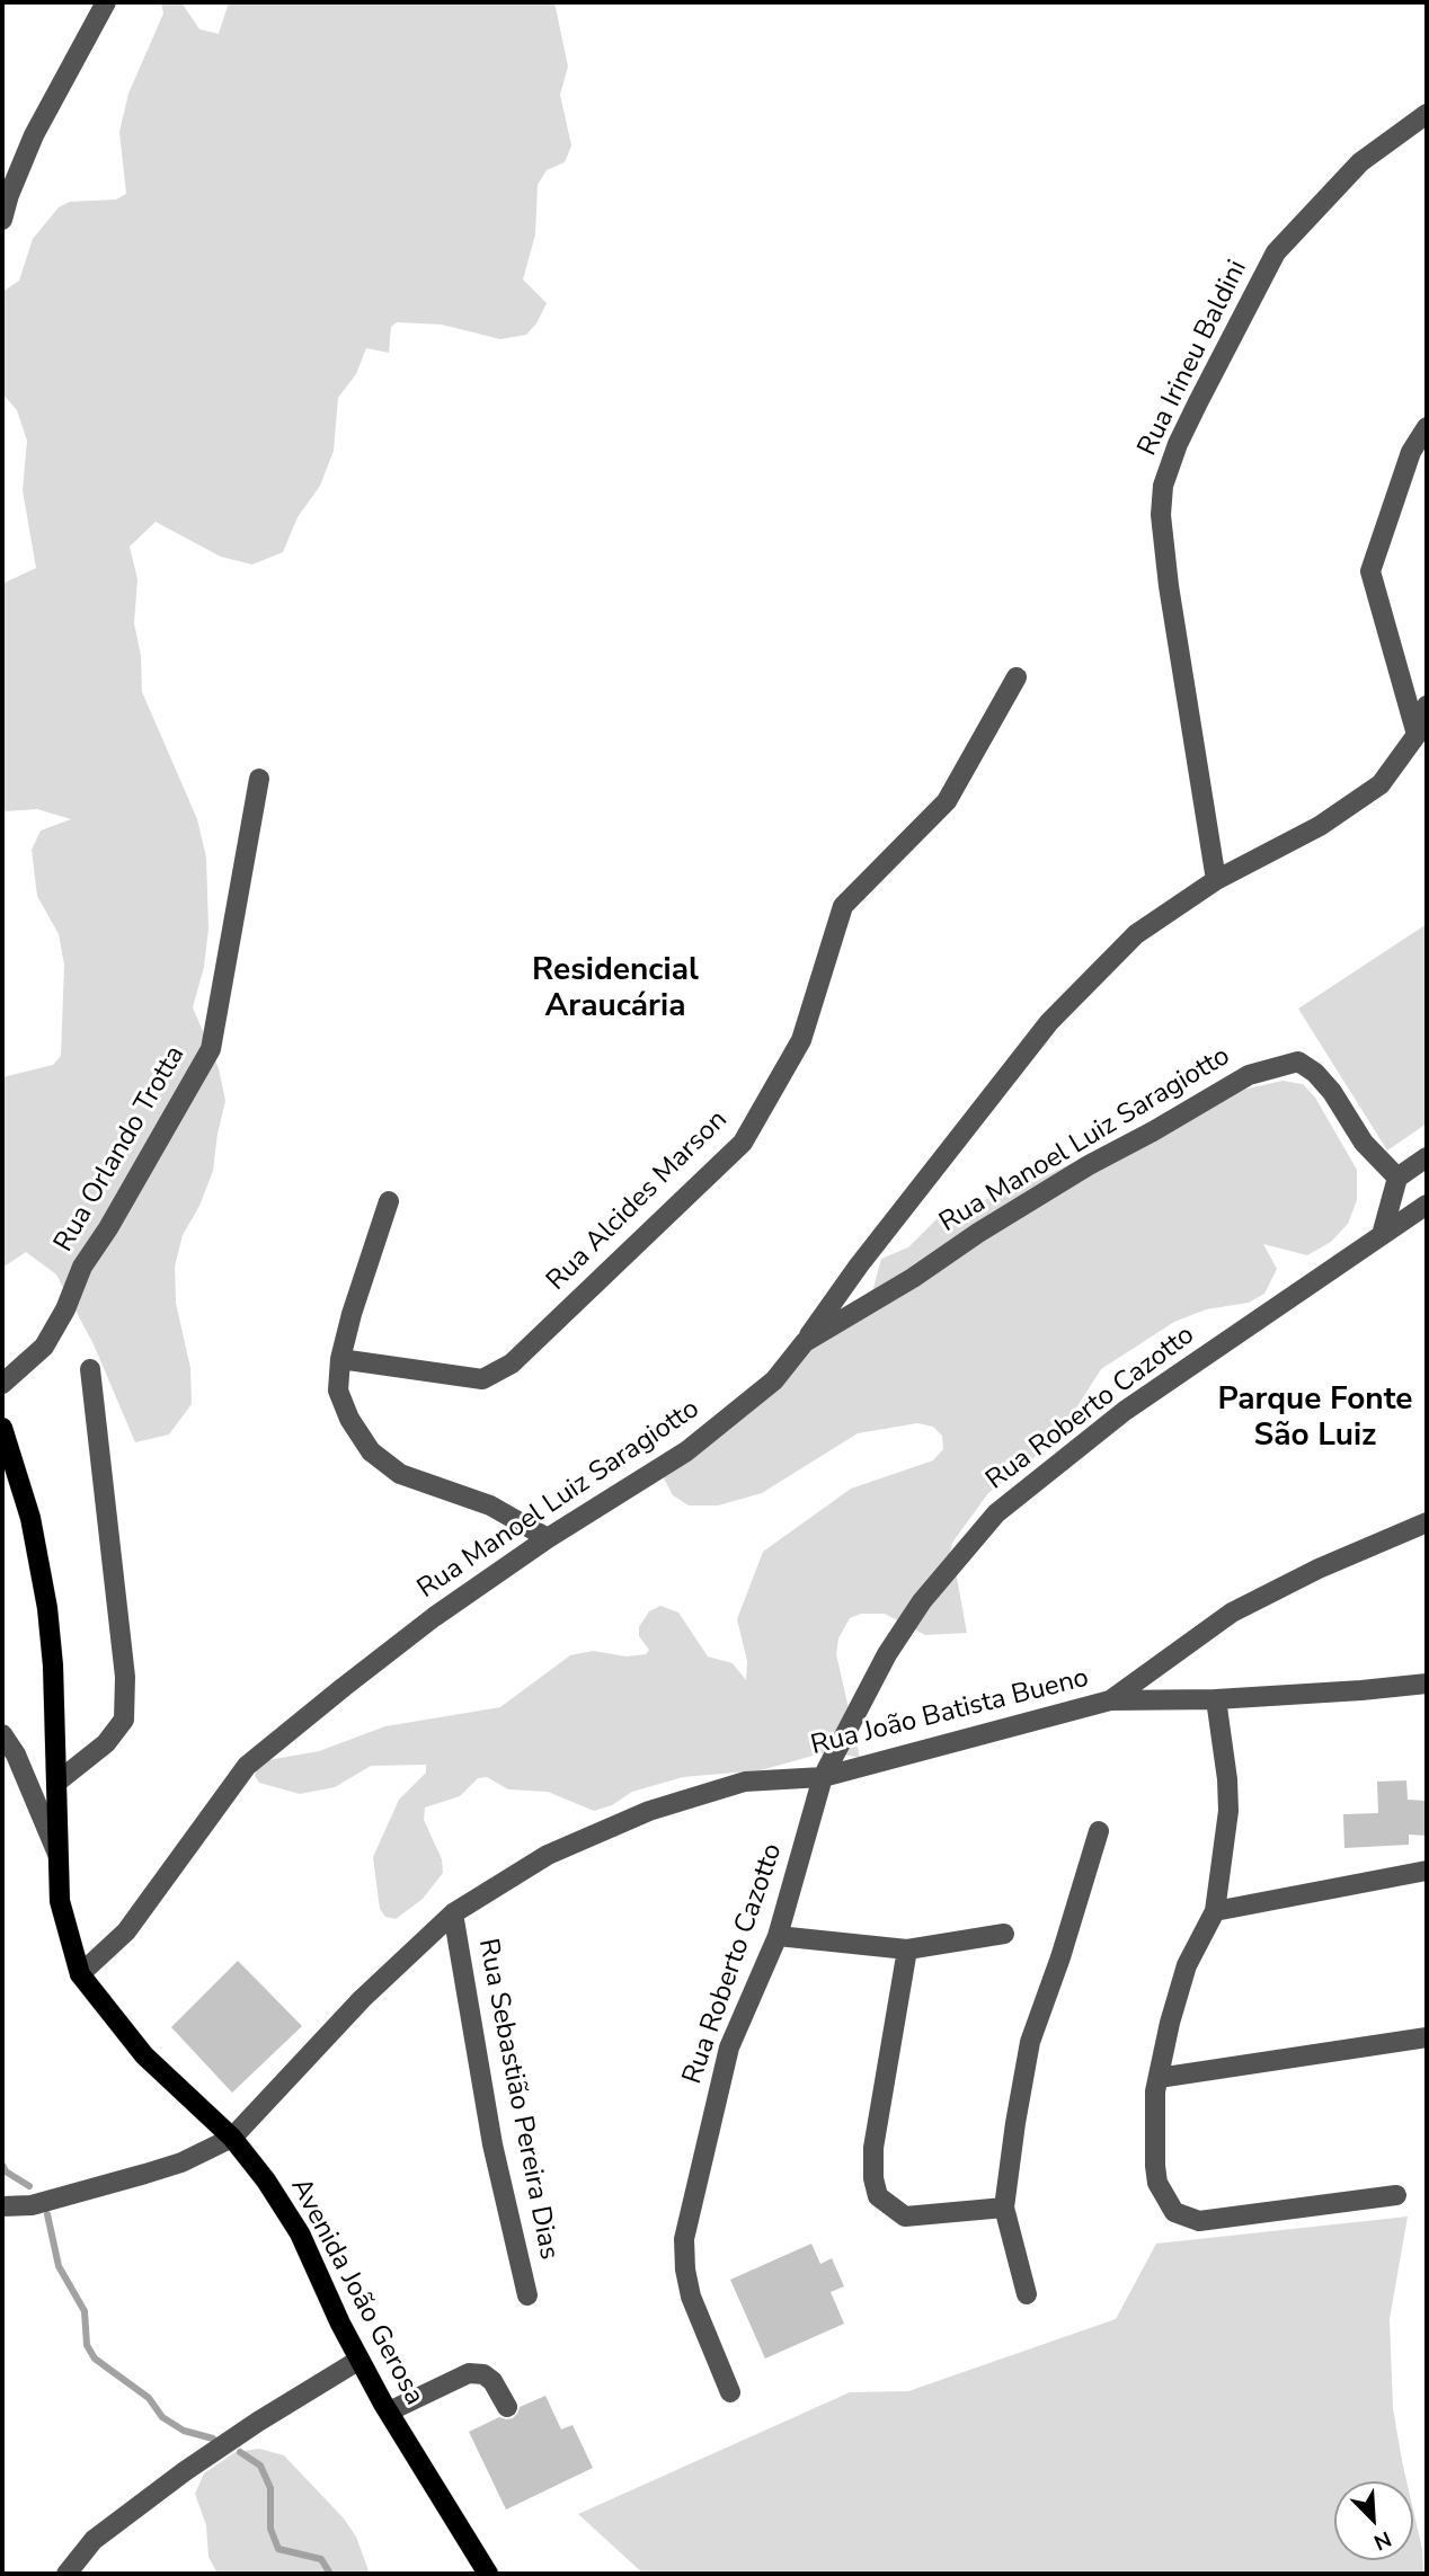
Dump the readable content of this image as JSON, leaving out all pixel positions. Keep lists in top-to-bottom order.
{
  "streets": {
    "main road": ["Avenida João Gerosa"],
    "street": [
      "Rua Irineu Baldini",
      "Rua Manoel Luiz Saragiotto",
      "Rua Orlando Trotta",
      "Rua Alcides Marson",
      "Rua Roberto Cazotto",
      "Rua João Batista Bueno",
      "Rua Sebastião Pereira Dias"
    ]
  },
  "crossings": [
    ["Rua Manoel Luiz Saragiotto", "Avenida João Gerosa"],
    ["Rua Roberto Cazotto", "Rua João Batista Bueno"],
    ["Rua João Batista Bueno", "Rua Sebastião Pereira Dias"],
    ["Rua João Batista Bueno", "Avenida João Gerosa"]
  ],
  "districts": ["Residencial Araucária", "Parque Fonte São Luiz"],
  "north": "bottom right"
}
